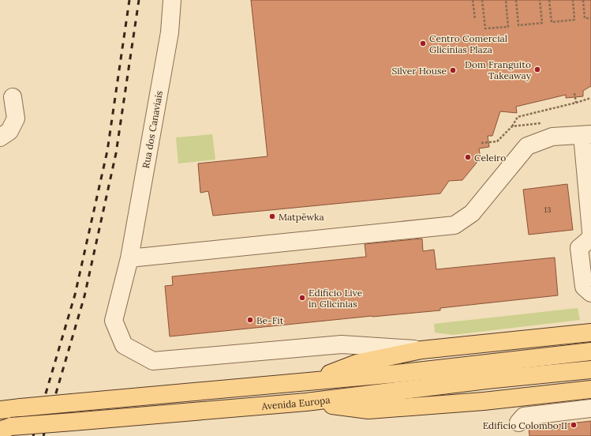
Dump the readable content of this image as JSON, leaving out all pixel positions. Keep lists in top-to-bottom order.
{
  "streets": {
    "main road": ["Avenida Europa"],
    "street": ["Rua dos Canaviais"]
  },
  "places": [
    "Centro Comercial Glicínias Plaza",
    "Dom Franguito Takeaway",
    "Silver House",
    "Celeiro",
    "Matpëwka",
    "Edificio Live in Glicínias",
    "Be-Fit",
    "Edifício Colombo II"
  ],
  "house_numbers": ["13"]
}
